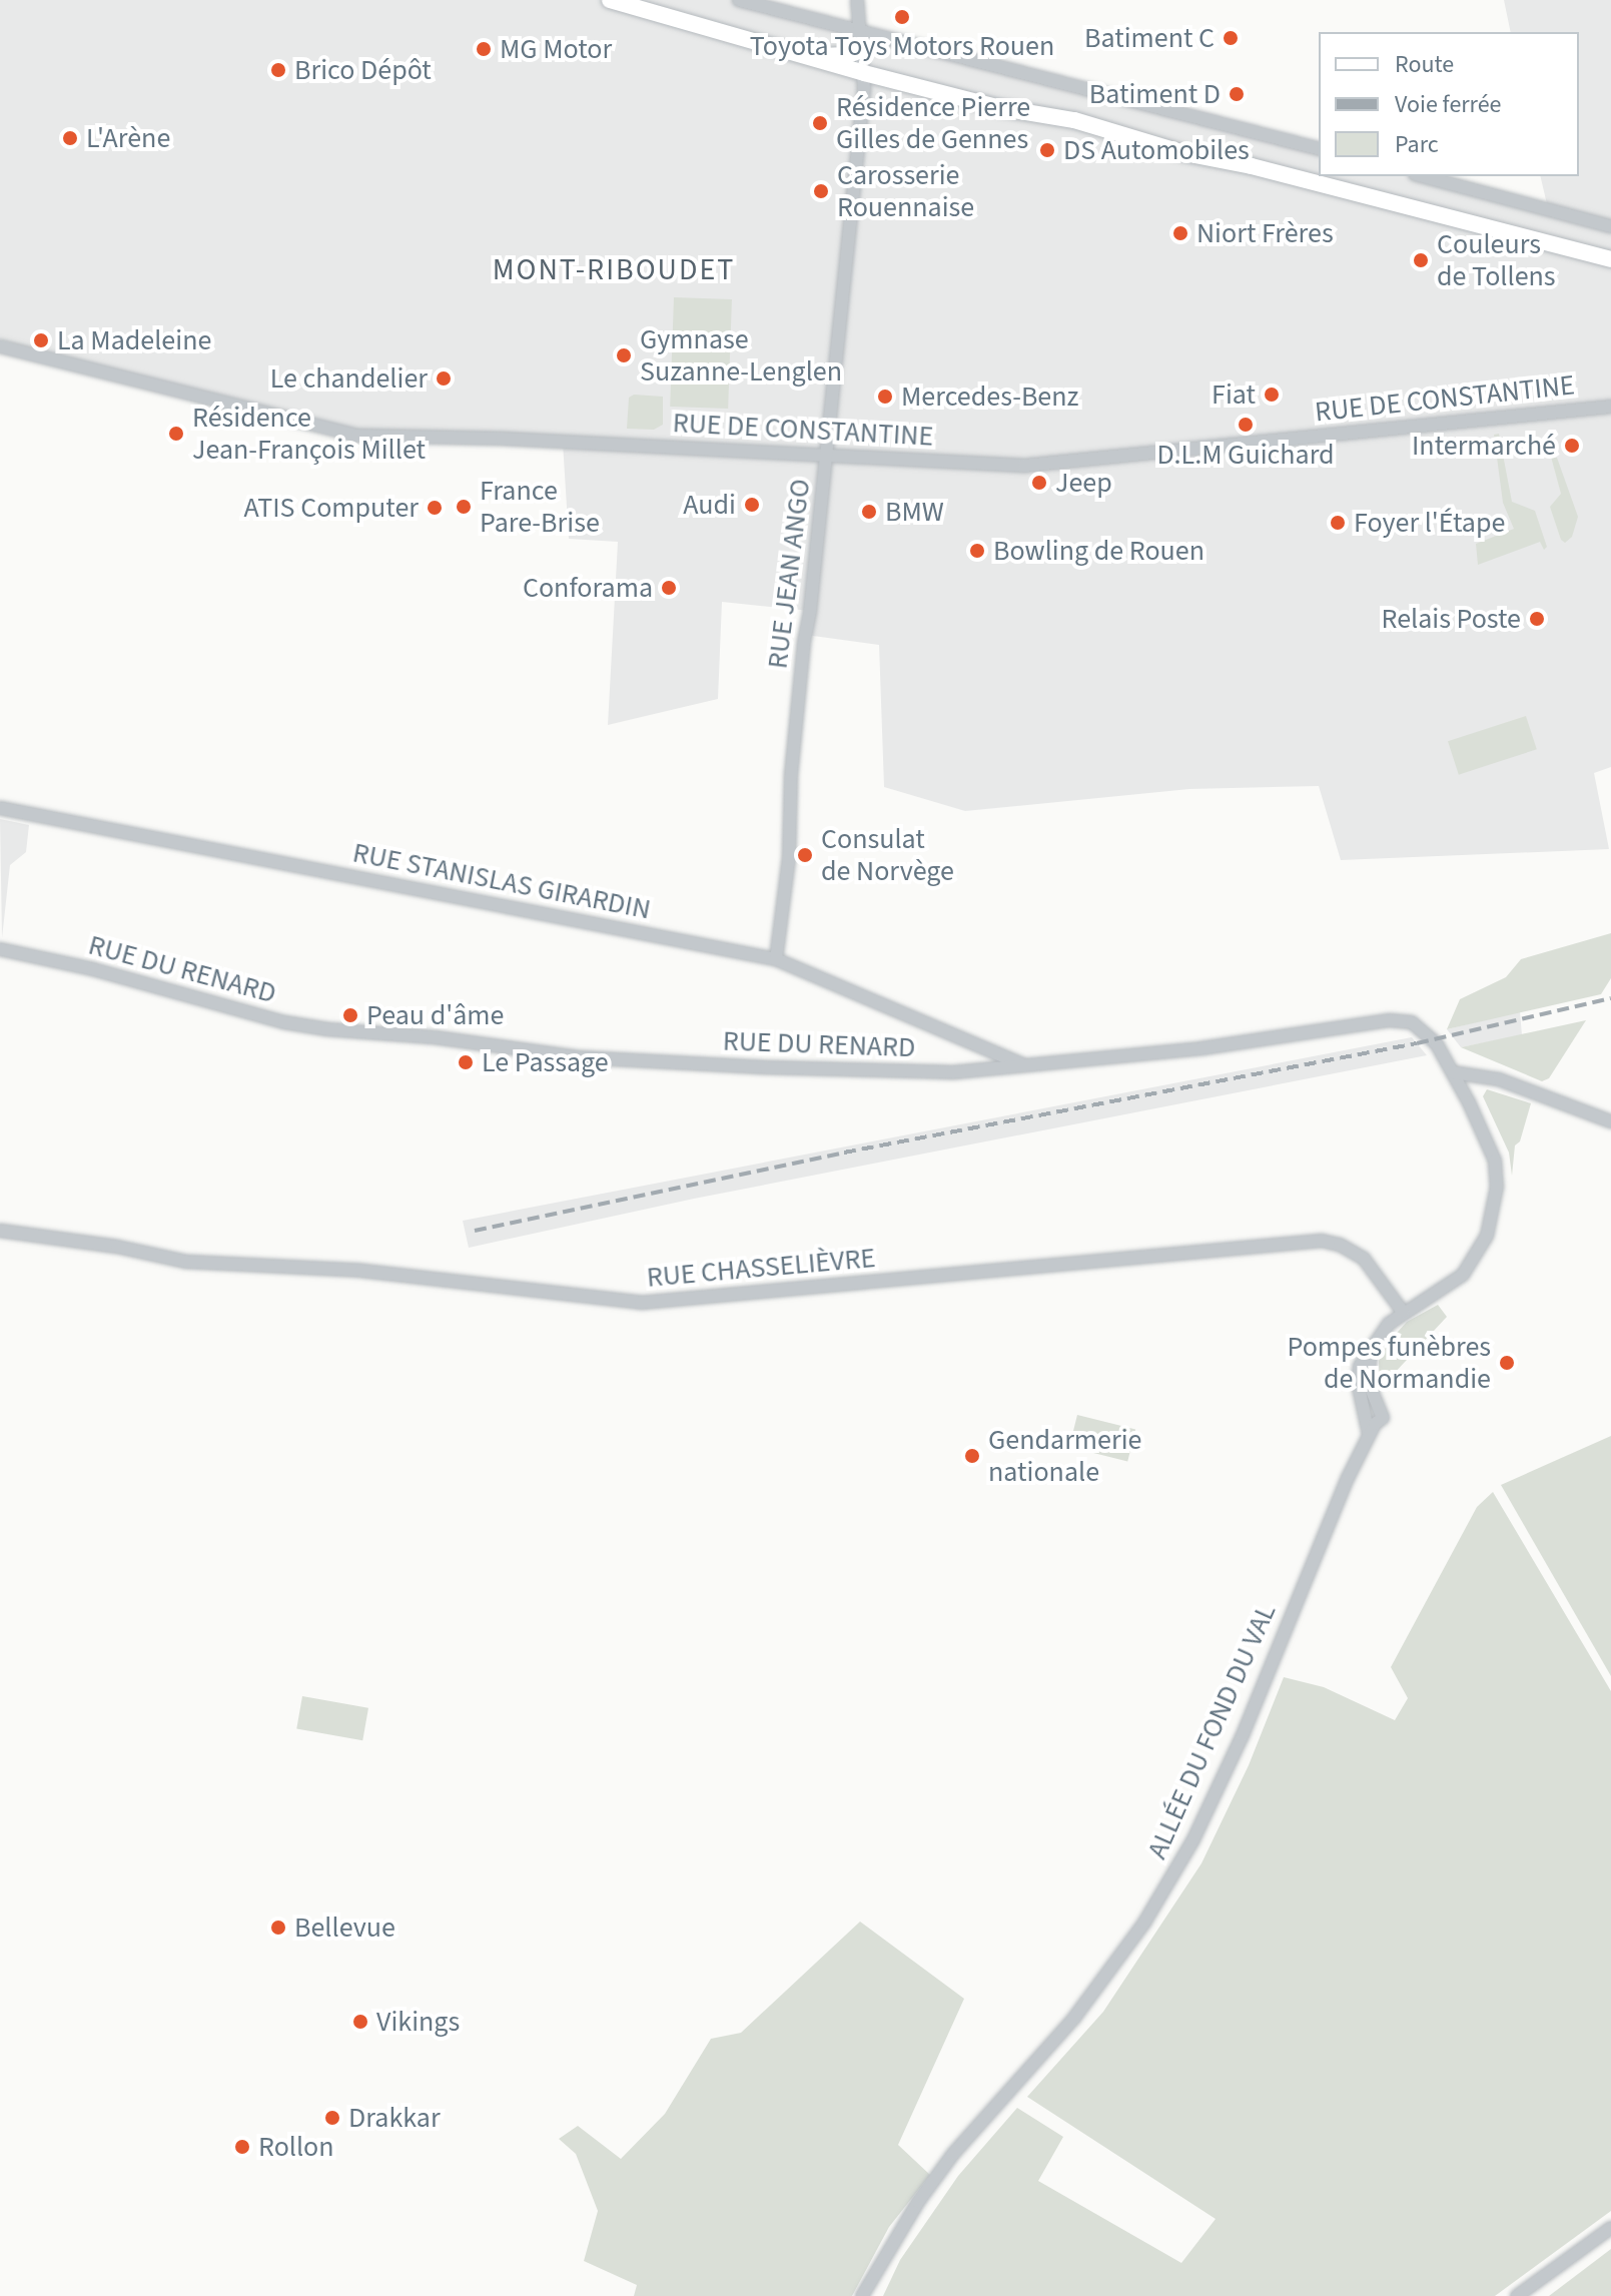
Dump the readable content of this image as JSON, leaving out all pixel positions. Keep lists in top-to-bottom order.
{
  "streets": {
    "street": [
      "RUE DE CONSTANTINE",
      "RUE JEAN ANGO",
      "RUE STANISLAS GIRARDIN",
      "RUE DU RENARD",
      "RUE CHASSELIÈVRE",
      "ALLÉE DU FOND DU VAL"
    ]
  },
  "crossings": [
    ["RUE DE CONSTANTINE", "RUE JEAN ANGO"],
    ["RUE JEAN ANGO", "RUE STANISLAS GIRARDIN"],
    ["RUE STANISLAS GIRARDIN", "RUE DU RENARD"],
    ["RUE DU RENARD", "RUE CHASSELIÈVRE"]
  ],
  "districts": ["MONT-RIBOUDET"],
  "places": [
    "Toyota Toys Motors Rouen",
    "Batiment C",
    "MG Motor",
    "Brico Dépôt",
    "Batiment D",
    "Résidence Pierre Gilles de Gennes",
    "L'Arène",
    "DS Automobiles",
    "Carosserie Rouennaise",
    "Niort Frères",
    "Couleurs de Tollens",
    "La Madeleine",
    "Gymnase Suzanne-Lenglen",
    "Le chandelier",
    "Fiat",
    "Mercedes-Benz",
    "D.L.M Guichard",
    "Résidence Jean-François Millet",
    "Intermarché",
    "Jeep",
    "Audi",
    "France Pare-Brise",
    "ATIS Computer",
    "BMW",
    "Foyer l'Étape",
    "Bowling de Rouen",
    "Conforama",
    "Relais Poste",
    "Consulat de Norvège",
    "Peau d'âme",
    "Le Passage",
    "Pompes funèbres de Normandie",
    "Gendarmerie nationale",
    "Bellevue",
    "Vikings",
    "Drakkar",
    "Rollon"
  ],
  "legend": ["Route", "Voie ferrée", "Parc"]
}
